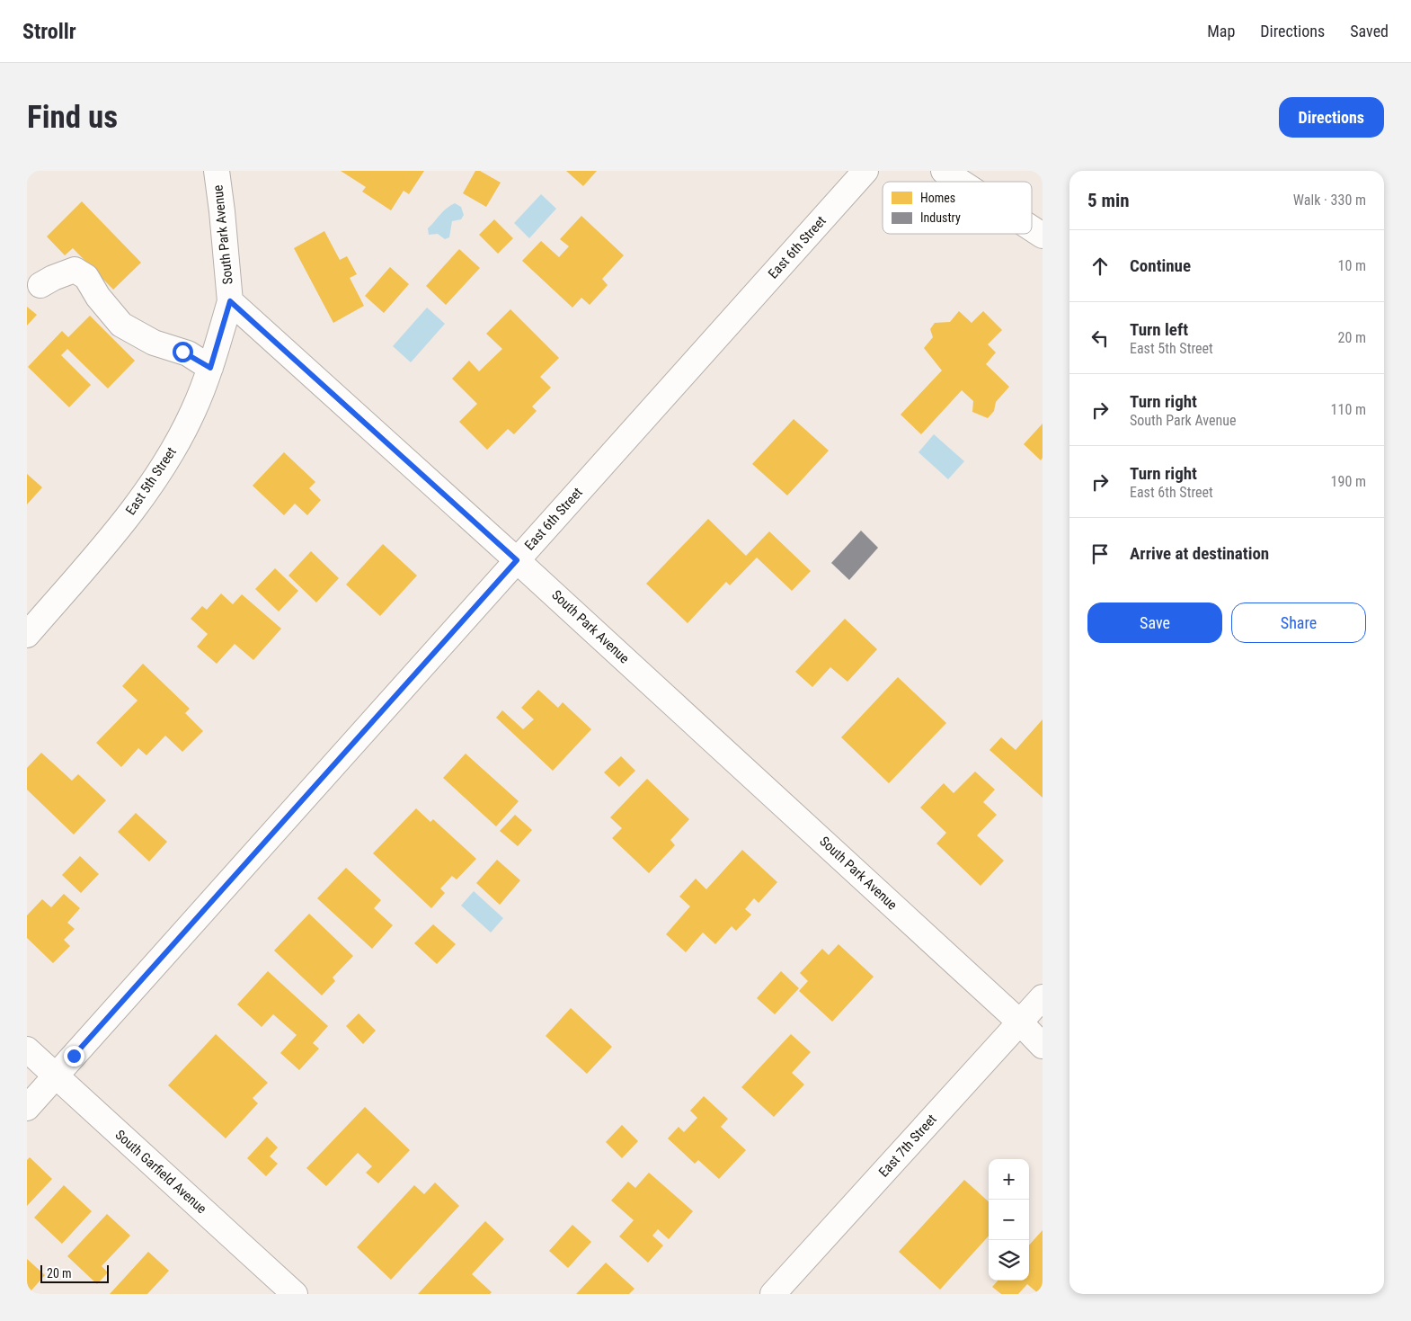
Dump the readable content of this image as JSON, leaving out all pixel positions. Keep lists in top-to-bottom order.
{
  "streets": {
    "street": [
      "South Park Avenue",
      "East 6th Street",
      "East 5th Street",
      "East 7th Street",
      "South Garfield Avenue"
    ]
  },
  "crossings": [
    ["South Park Avenue", "East 6th Street"],
    ["South Park Avenue", "East 5th Street"],
    ["South Park Avenue", "East 7th Street"],
    ["East 6th Street", "South Garfield Avenue"]
  ],
  "legend": ["Homes", "Industry"],
  "scale_bar": "20 m",
  "page": {
    "header": "Strollr",
    "nav": ["Map", "Directions", "Saved"],
    "buttons": [
      "Directions",
      ["Save", "Share"]
    ],
    "title": "Find us",
    "heading": ["5 min", "Walk · 330 m"],
    "list": [
      ["Continue", "10 m"],
      ["Turn left", "East 5th Street", "20 m"],
      ["Turn right", "South Park Avenue", "110 m"],
      ["Turn right", "East 6th Street", "190 m"],
      "Arrive at destination"
    ],
    "map_buttons": ["+", "−"],
    "scale": "20 m"
  }
}
